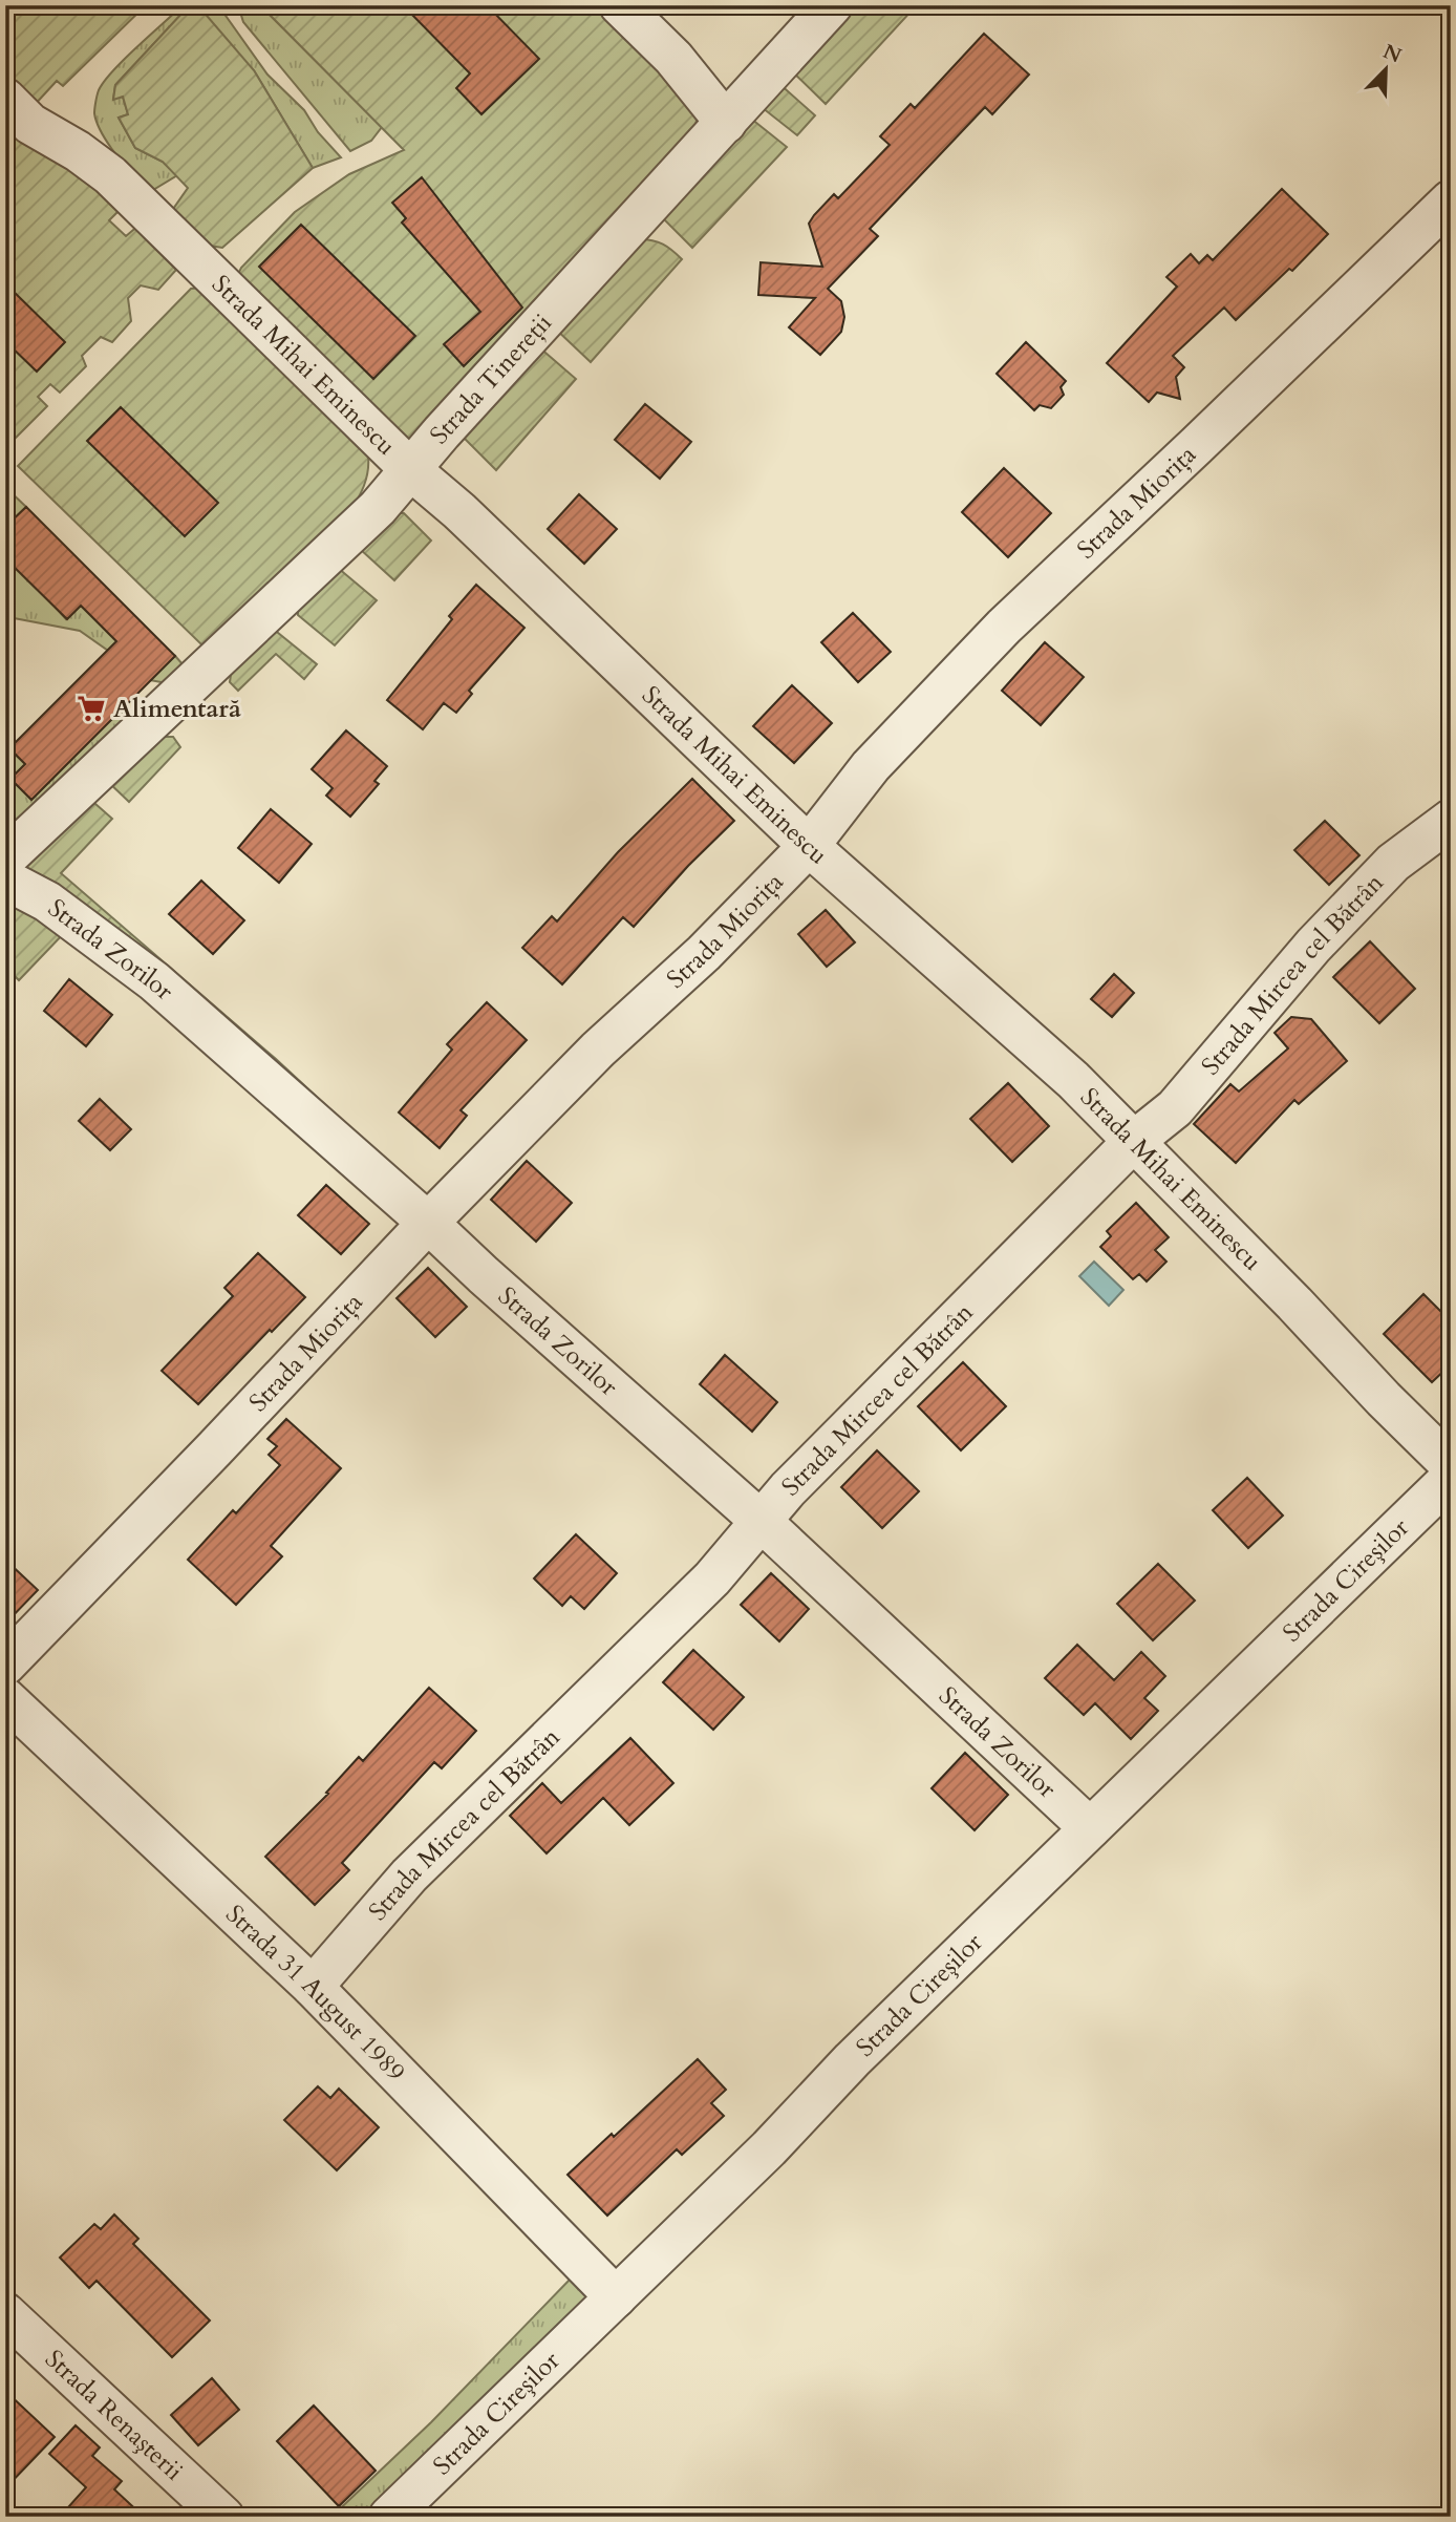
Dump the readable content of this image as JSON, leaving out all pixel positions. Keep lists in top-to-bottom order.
{
  "streets": {
    "street": [
      "Strada Mihai Eminescu",
      "Strada Tinereţii",
      "Strada Mioriţa",
      "Strada Zorilor",
      "Strada Mircea cel Bătrân",
      "Strada Cireşilor",
      "Strada 31 August 1989",
      "Strada Renaşterii"
    ]
  },
  "crossings": [
    ["Strada Mihai Eminescu", "Strada Tinereţii"],
    ["Strada Mihai Eminescu", "Strada Mioriţa"],
    ["Strada Mihai Eminescu", "Strada Mircea cel Bătrân"],
    ["Strada Mioriţa", "Strada Zorilor"],
    ["Strada Zorilor", "Strada Mircea cel Bătrân"],
    ["Strada Zorilor", "Strada Cireşilor"],
    ["Strada Mircea cel Bătrân", "Strada 31 August 1989"],
    ["Strada Cireşilor", "Strada 31 August 1989"]
  ],
  "places": {
    "supermarket": ["Alimentară"]
  },
  "north": "top right"
}
